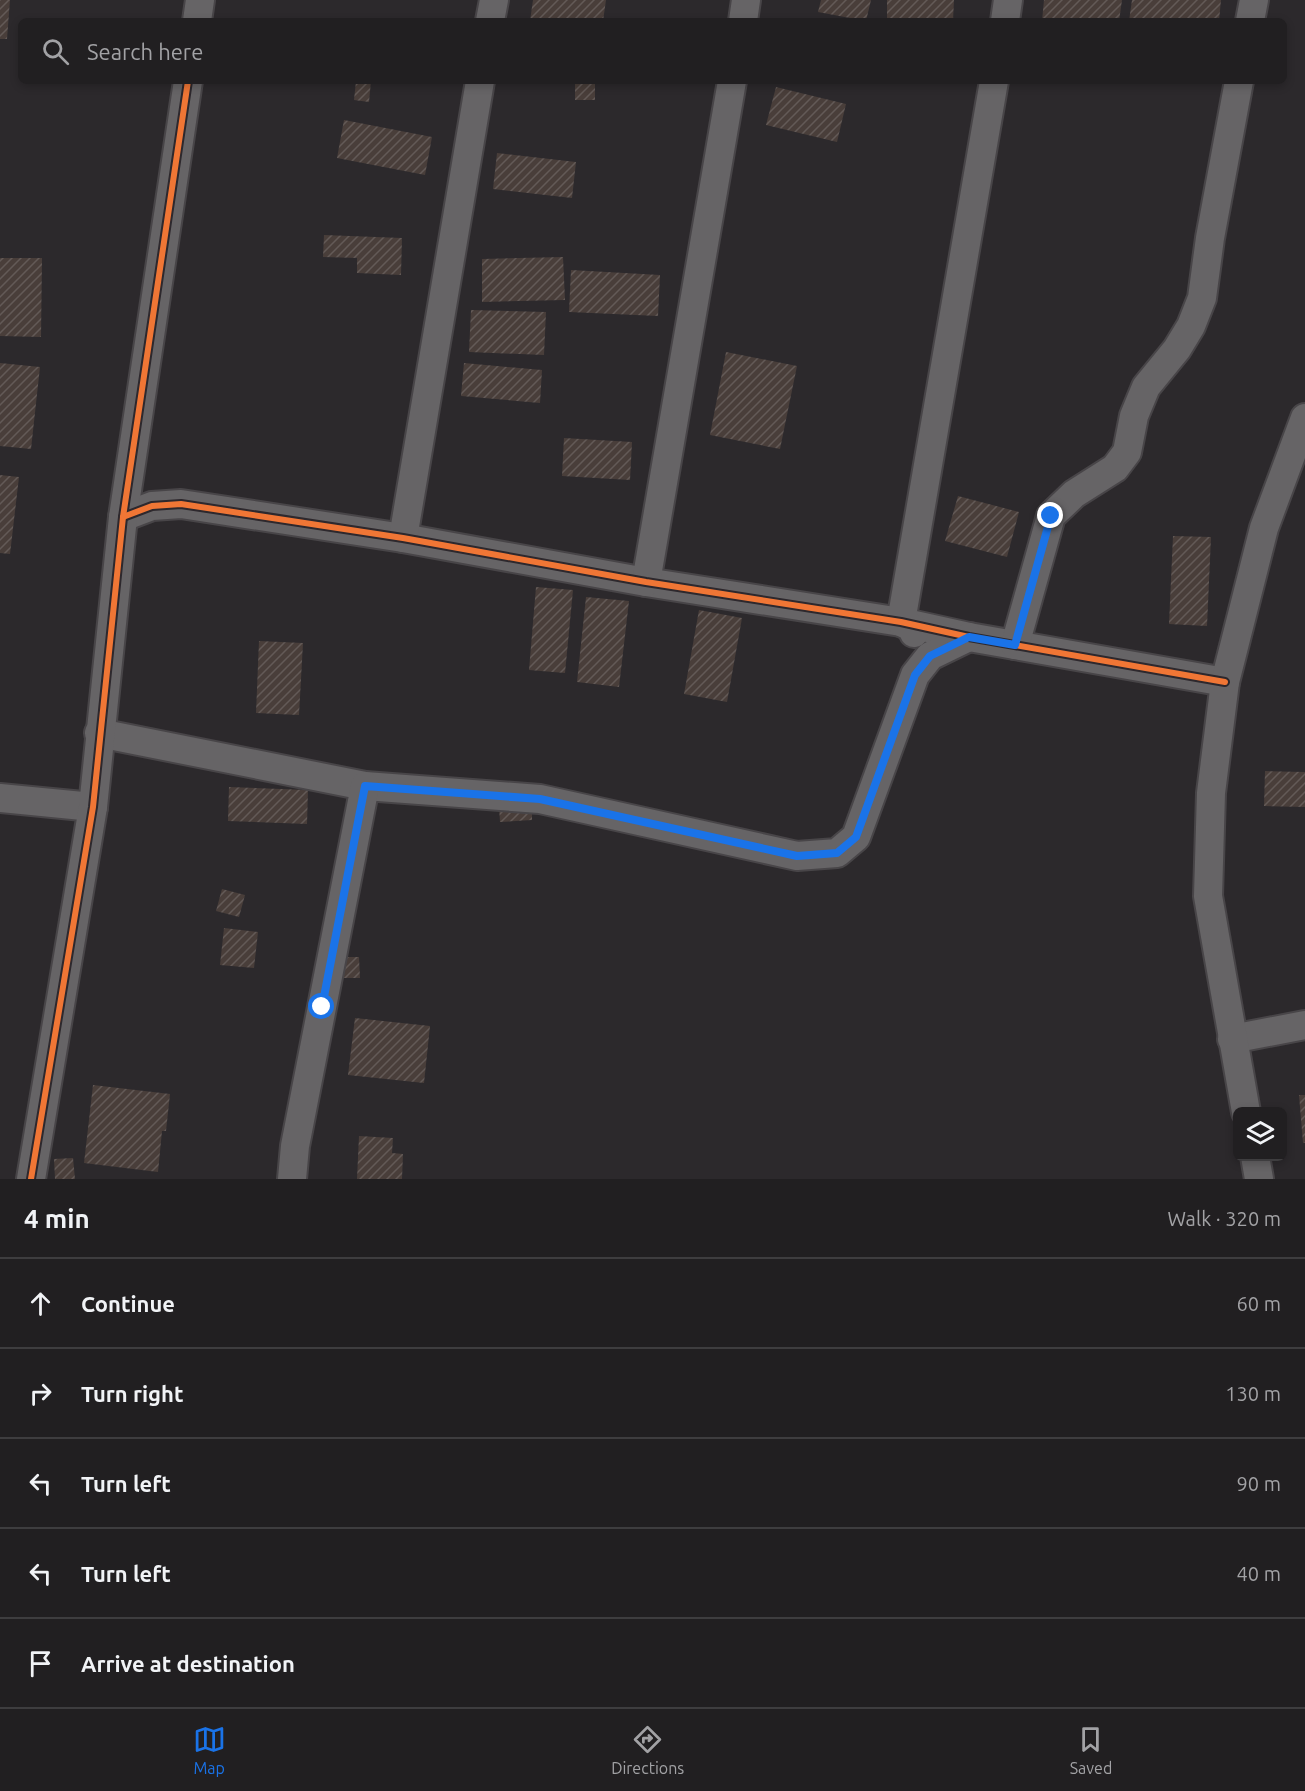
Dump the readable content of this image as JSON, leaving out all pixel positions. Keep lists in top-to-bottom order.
{
  "page": {
    "search": "Search here",
    "heading": ["4 min", "Walk · 320 m"],
    "list": [
      ["Continue", "60 m"],
      ["Turn right", "130 m"],
      ["Turn left", "90 m"],
      ["Turn left", "40 m"],
      "Arrive at destination"
    ],
    "nav": ["Map", "Directions", "Saved"]
  }
}
